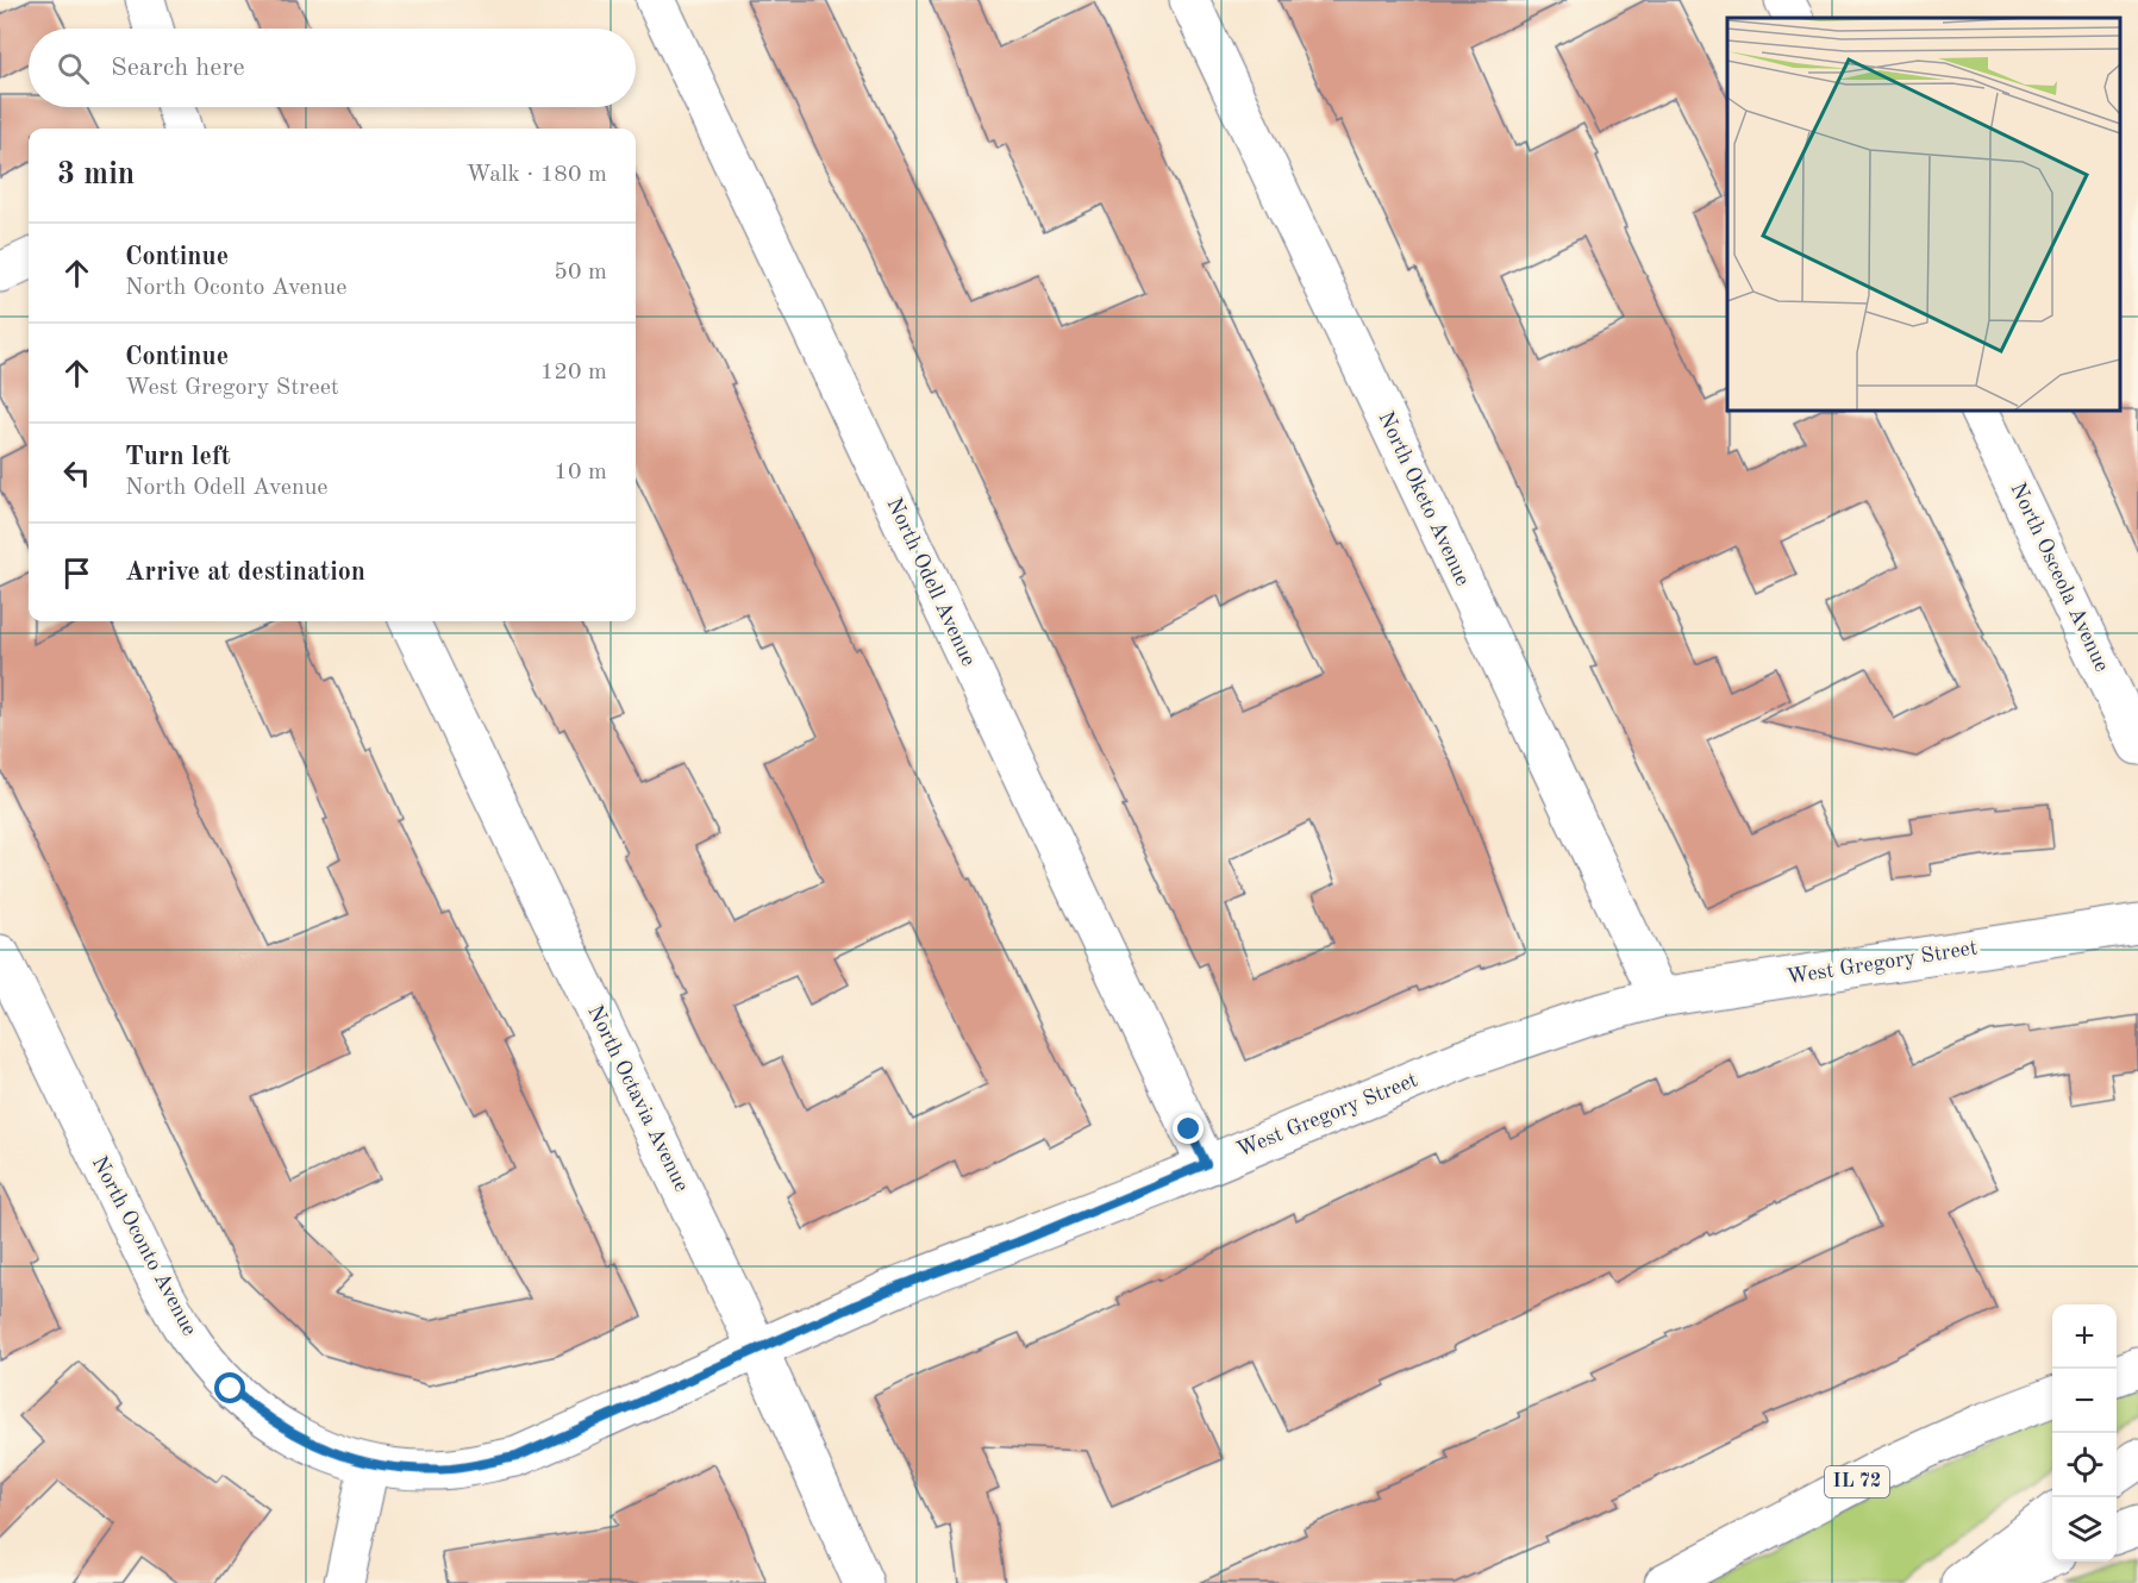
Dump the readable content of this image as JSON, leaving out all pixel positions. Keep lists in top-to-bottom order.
{
  "streets": {
    "main road": [
      "North Oketo Avenue",
      "North Osceola Avenue",
      "North Odell Avenue",
      "West Gregory Street",
      "North Octavia Avenue",
      "North Oconto Avenue",
      "IL 72"
    ]
  },
  "crossings": [
    ["North Oketo Avenue", "West Gregory Street"],
    ["North Odell Avenue", "West Gregory Street"],
    ["West Gregory Street", "North Octavia Avenue"],
    ["West Gregory Street", "North Oconto Avenue"]
  ],
  "page": {
    "search": "Search here",
    "heading": ["3 min", "Walk · 180 m"],
    "list": [
      ["Continue", "North Oconto Avenue", "50 m"],
      ["Continue", "West Gregory Street", "120 m"],
      ["Turn left", "North Odell Avenue", "10 m"],
      "Arrive at destination"
    ],
    "map_buttons": ["+", "−"]
  }
}
